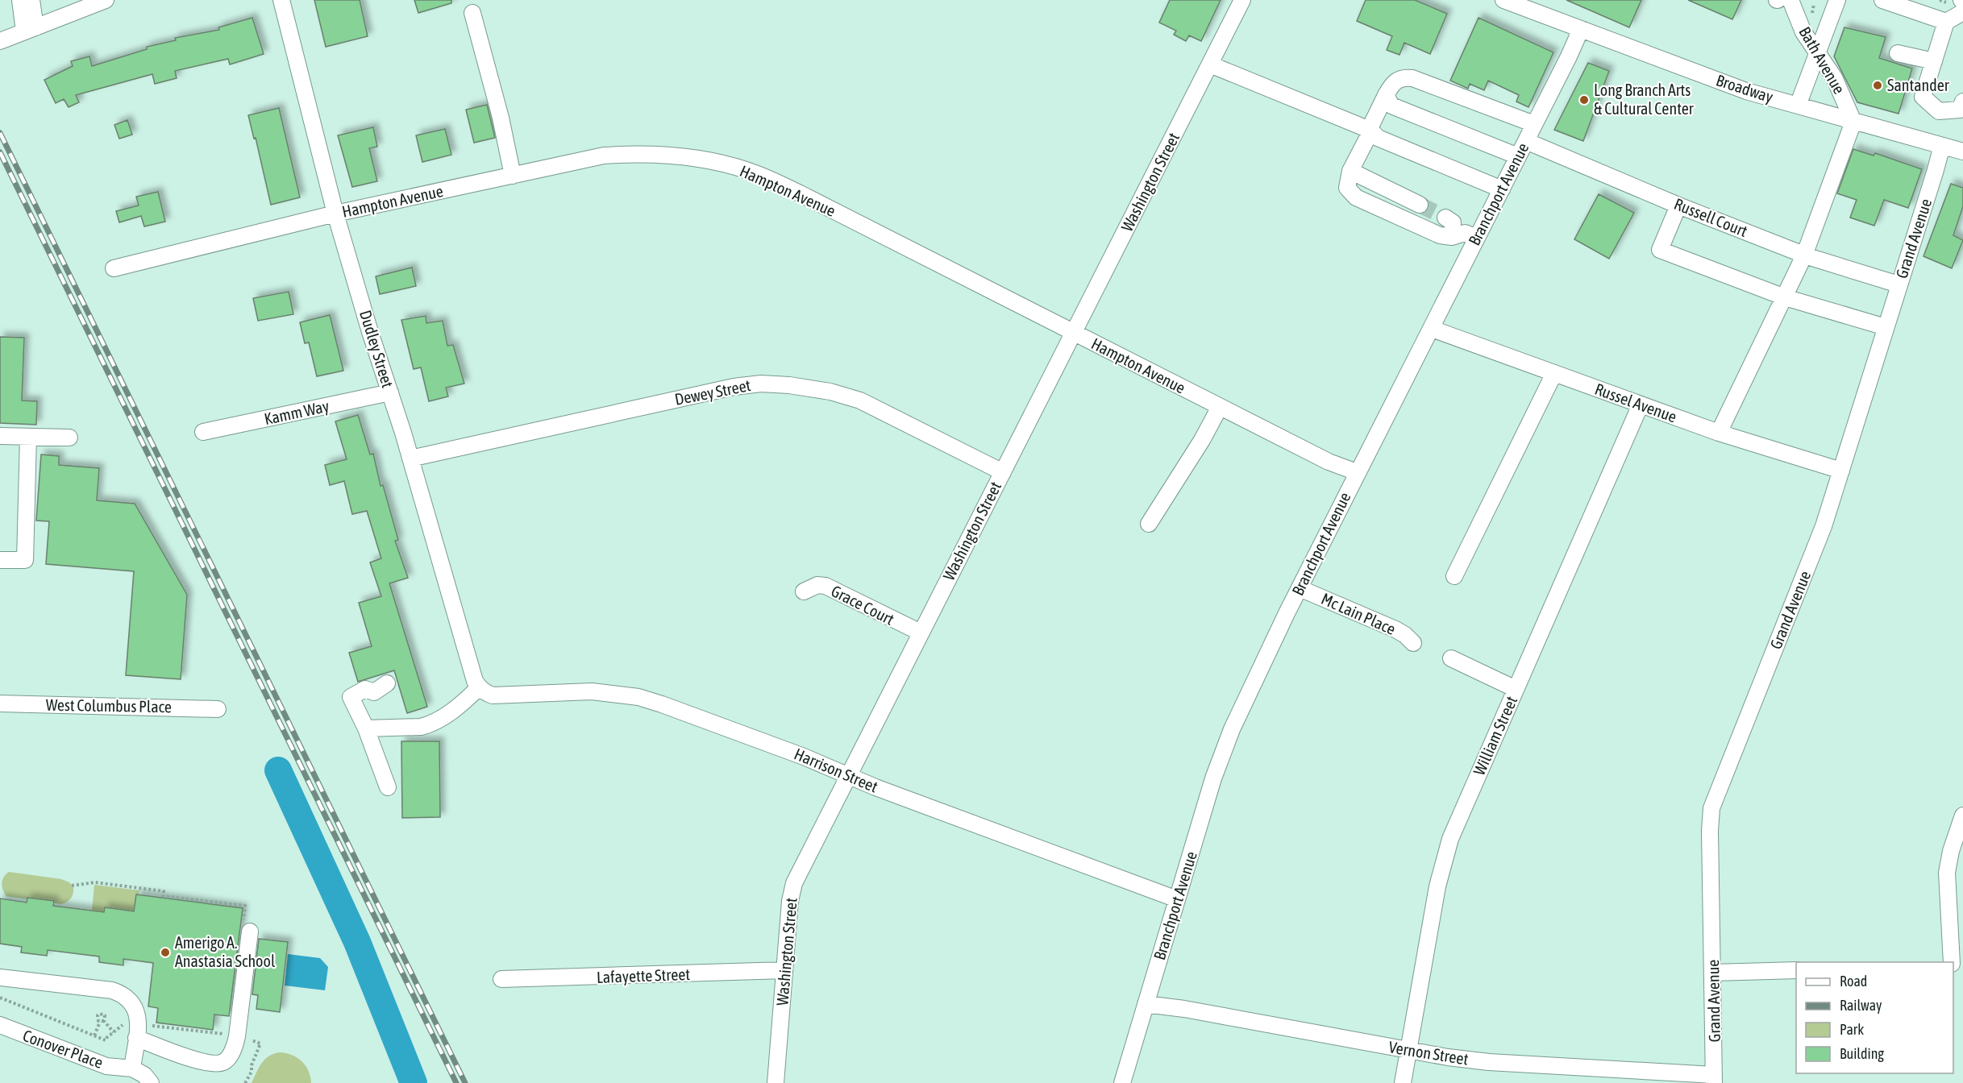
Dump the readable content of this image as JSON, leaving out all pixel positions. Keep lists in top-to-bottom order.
{
  "streets": {
    "street": [
      "Bath Avenue",
      "Broadway",
      "Washington Street",
      "Hampton Avenue",
      "Branchport Avenue",
      "Russell Court",
      "Grand Avenue",
      "Dudley Street",
      "Dewey Street",
      "Russel Avenue",
      "Kamm Way",
      "Grace Court",
      "Mc Lain Place",
      "West Columbus Place",
      "William Street",
      "Harrison Street",
      "Lafayette Street",
      "Conover Place",
      "Vernon Street"
    ]
  },
  "crossings": [
    ["Bath Avenue", "Broadway"],
    ["Broadway", "Branchport Avenue"],
    ["Broadway", "Grand Avenue"],
    ["Washington Street", "Hampton Avenue"],
    ["Washington Street", "Dewey Street"],
    ["Washington Street", "Grace Court"],
    ["Washington Street", "Harrison Street"],
    ["Washington Street", "Lafayette Street"],
    ["Hampton Avenue", "Branchport Avenue"],
    ["Hampton Avenue", "Dudley Street"],
    ["Branchport Avenue", "Russell Court"],
    ["Branchport Avenue", "Russel Avenue"],
    ["Branchport Avenue", "Mc Lain Place"],
    ["Branchport Avenue", "Harrison Street"],
    ["Branchport Avenue", "Vernon Street"],
    ["Russell Court", "Grand Avenue"],
    ["Grand Avenue", "Russel Avenue"],
    ["Grand Avenue", "Vernon Street"],
    ["Dudley Street", "Dewey Street"],
    ["Dudley Street", "Kamm Way"],
    ["Dudley Street", "Harrison Street"],
    ["Russel Avenue", "William Street"],
    ["William Street", "Vernon Street"]
  ],
  "places": ["Santander", "Long Branch Arts & Cultural Center", "Amerigo A. Anastasia School"],
  "legend": [
    "Road",
    "Railway",
    "Park",
    "Building"
  ]
}
